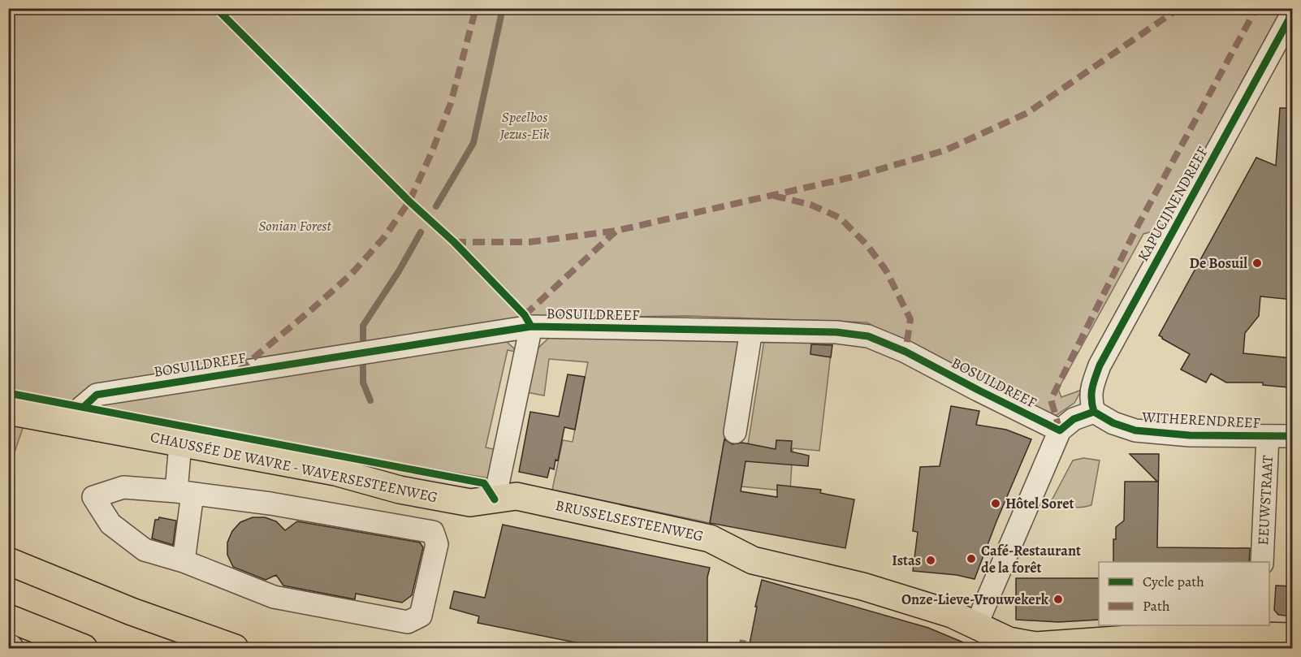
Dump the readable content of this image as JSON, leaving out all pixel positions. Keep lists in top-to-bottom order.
{
  "streets": {
    "main road": ["CHAUSSÉE DE WAVRE - WAVERSESTEENWEG", "BRUSSELSESTEENWEG"],
    "street": [
      "KAPUCIJNENDREEF",
      "BOSUILDREEF",
      "WITHERENDREEF",
      "EEUWSTRAAT"
    ]
  },
  "crossings": [
    ["KAPUCIJNENDREEF", "WITHERENDREEF"],
    ["BOSUILDREEF", "CHAUSSÉE DE WAVRE - WAVERSESTEENWEG"],
    ["WITHERENDREEF", "EEUWSTRAAT"],
    ["CHAUSSÉE DE WAVRE - WAVERSESTEENWEG", "BRUSSELSESTEENWEG"]
  ],
  "parks": ["Speelbos Jezus-Eik", "Sonian Forest"],
  "places": [
    "De Bosuil",
    "Hôtel Soret",
    "Café-Restaurant de la forêt",
    "Istas",
    "Onze-Lieve-Vrouwekerk"
  ],
  "legend": ["Cycle path", "Path"]
}
